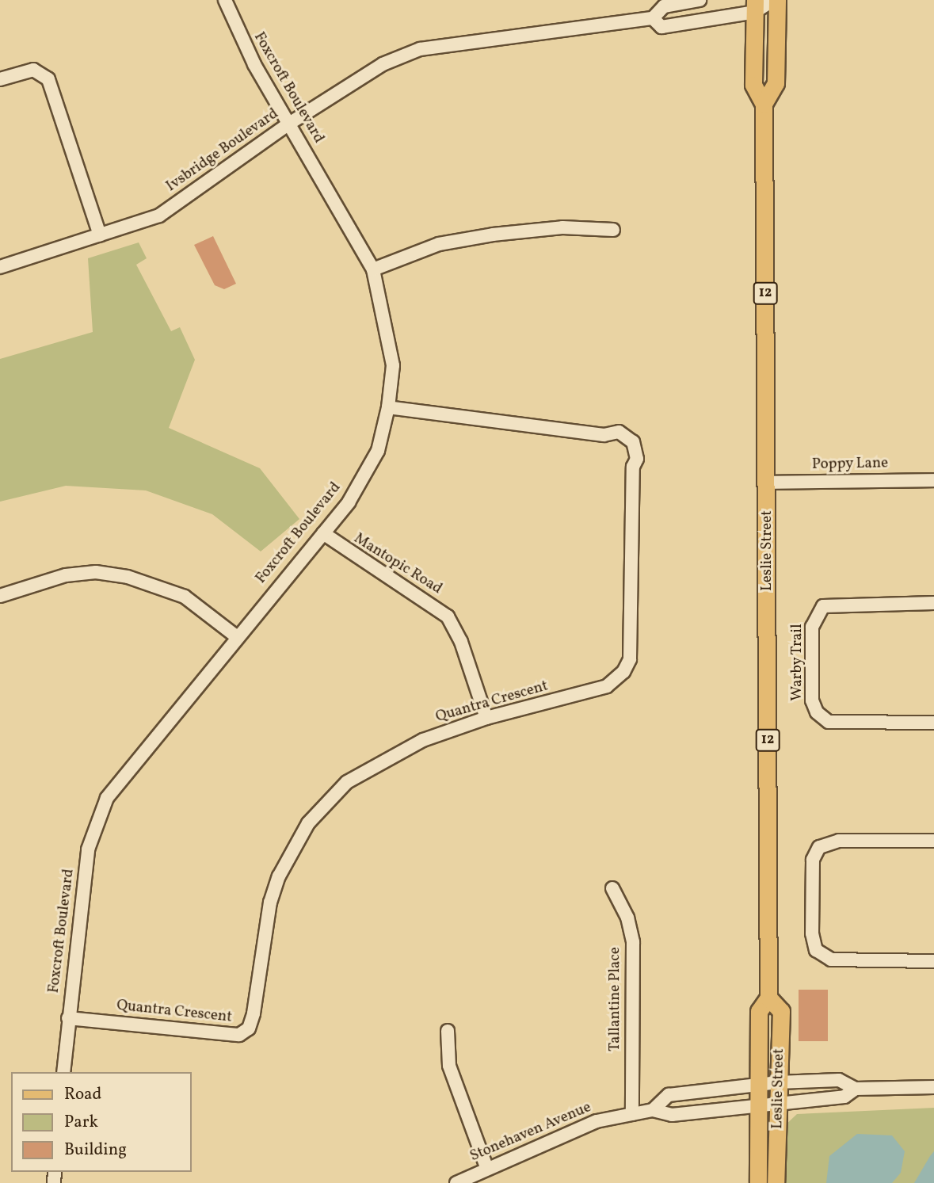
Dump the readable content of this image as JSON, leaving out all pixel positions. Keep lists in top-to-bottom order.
{
  "streets": {
    "main road": ["12", "Leslie Street"],
    "street": [
      "Foxcroft Boulevard",
      "Ivsbridge Boulevard",
      "Poppy Lane",
      "Mantopic Road",
      "Warby Trail",
      "Quantra Crescent",
      "Tallantine Place",
      "Stonehaven Avenue"
    ]
  },
  "crossings": [
    ["Foxcroft Boulevard", "Ivsbridge Boulevard"],
    ["Foxcroft Boulevard", "Mantopic Road"],
    ["Foxcroft Boulevard", "Quantra Crescent"],
    ["Ivsbridge Boulevard", "Leslie Street"],
    ["Poppy Lane", "Leslie Street"],
    ["Leslie Street", "Stonehaven Avenue"],
    ["Mantopic Road", "Quantra Crescent"],
    ["Tallantine Place", "Stonehaven Avenue"]
  ],
  "legend": ["Road", "Park", "Building"]
}
